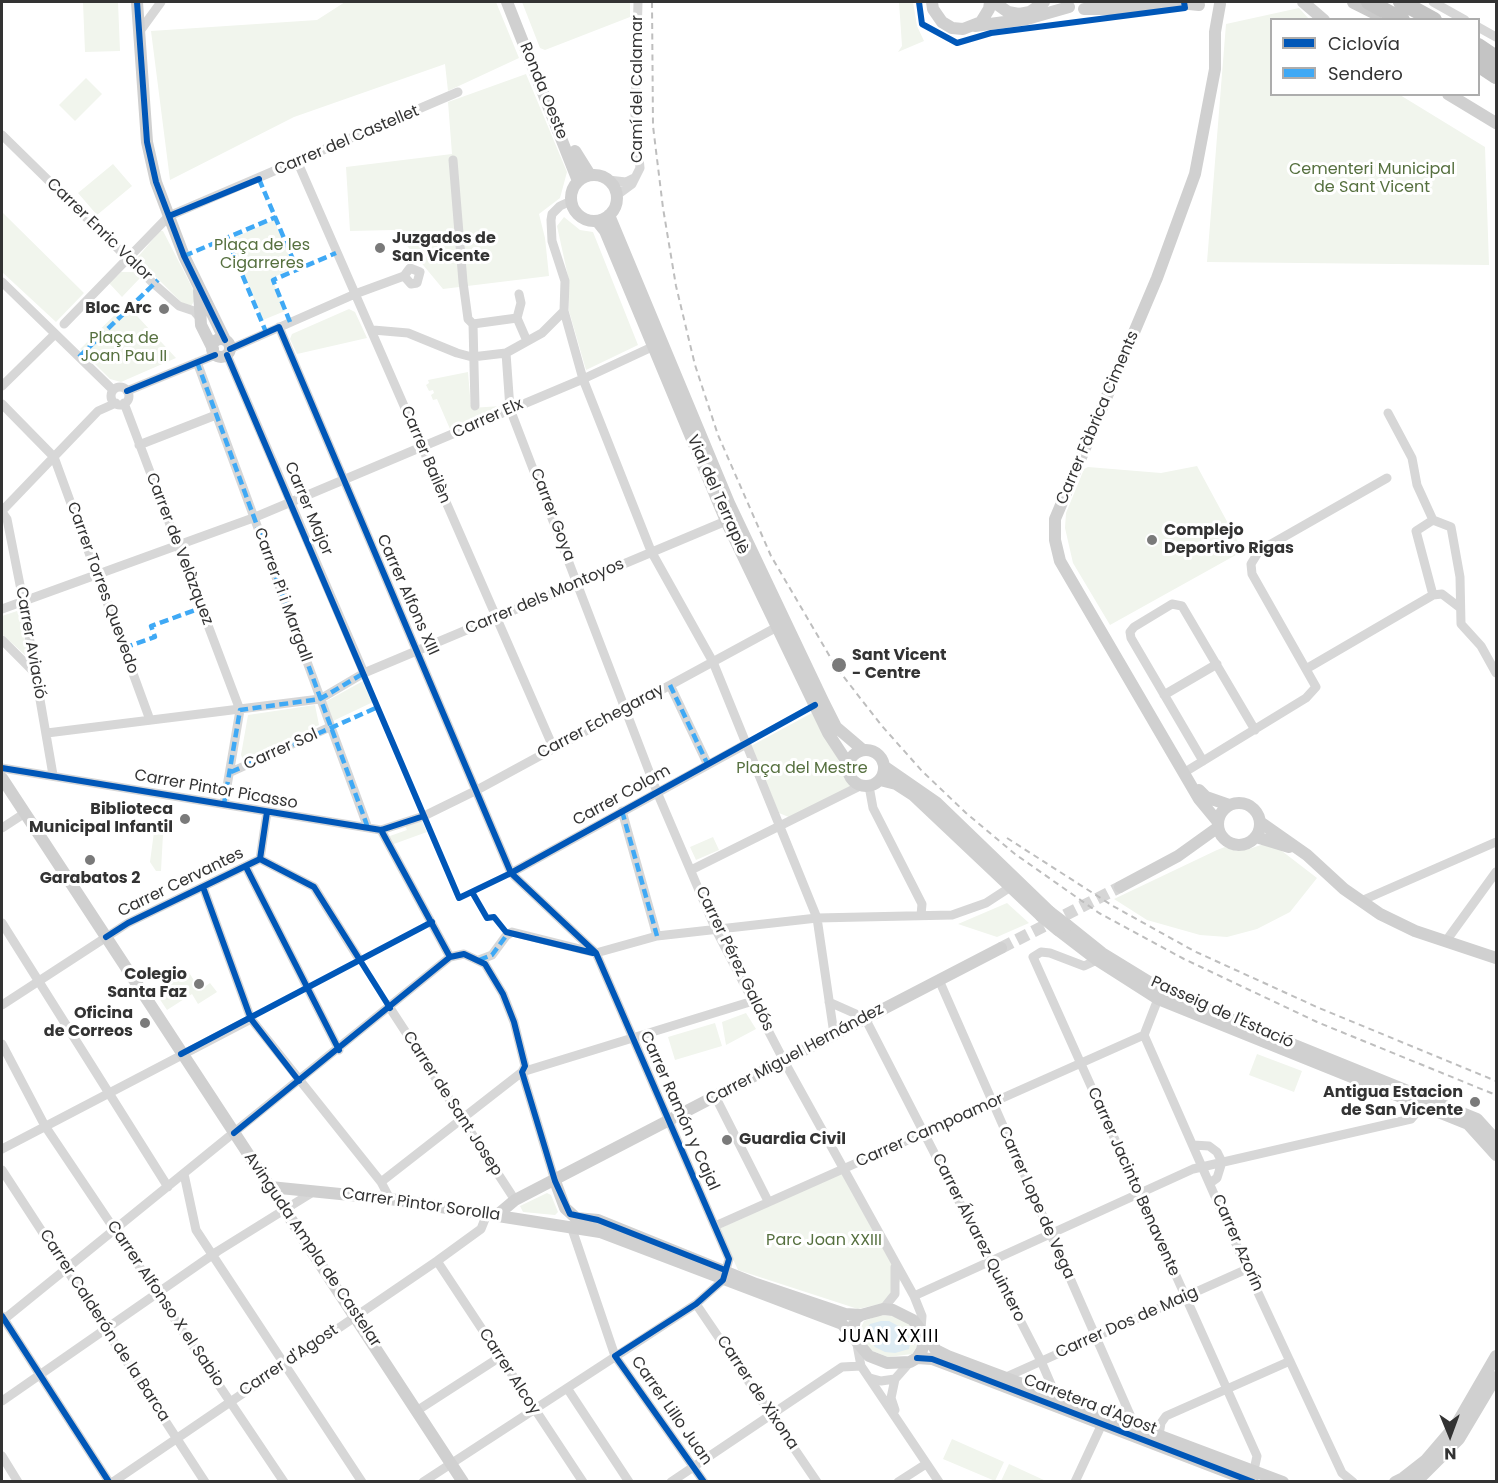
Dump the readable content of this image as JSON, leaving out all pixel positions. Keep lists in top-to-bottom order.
{
  "streets": {
    "main road": [
      "Ronda Oeste",
      "Carrer Fàbrica Ciments",
      "Vial del Terraplè",
      "Carrer Major",
      "Passeig de l'Estació",
      "Carrer Miguel Hernández",
      "Carrer Pintor Sorolla",
      "Avinguda Ampla de Castelar",
      "Carretera d'Agost"
    ],
    "street": [
      "Camí del Calamar",
      "Carrer del Castellet",
      "Carrer Enric Valor",
      "Carrer Elx",
      "Carrer Bailèn",
      "Carrer Goya",
      "Carrer de Velàzquez",
      "Carrer Torres Quevedo",
      "Carrer Pi i Margall",
      "Carrer Alfons XIII",
      "Carrer dels Montoyos",
      "Carrer Aviació",
      "Carrer Echegaray",
      "Carrer Sol",
      "Carrer Pintor Picasso",
      "Carrer Colom",
      "Carrer Cervantes",
      "Carrer Pérez Galdós",
      "Carrer de Sant Josep",
      "Carrer Ramón y Cajal",
      "Carrer Campoamor",
      "Carrer Jacinto Benavente",
      "Carrer Lope de Vega",
      "Carrer Álvarez Quintero",
      "Carrer Azorín",
      "Carrer Alfonso X el Sabio",
      "Carrer Dos de Maig",
      "Carrer Calderón de la Barca",
      "Carrer d'Agost",
      "Carrer Alcoy",
      "Carrer de Xixona",
      "Carrer Lillo Juan"
    ]
  },
  "crossings": [
    ["Camí del Calamar", "Ronda Oeste"],
    ["Camí del Calamar", "Vial del Terraplè"],
    ["Ronda Oeste", "Vial del Terraplè"],
    ["Carrer del Castellet", "Carrer Bailèn"],
    ["Carrer del Castellet", "Carrer Major"],
    ["Carrer Enric Valor", "Carrer Major"],
    ["Carrer Elx", "Carrer Bailèn"],
    ["Carrer Elx", "Vial del Terraplè"],
    ["Carrer Elx", "Carrer Major"],
    ["Carrer Elx", "Carrer Goya"],
    ["Carrer Elx", "Carrer de Velàzquez"],
    ["Carrer Elx", "Carrer Torres Quevedo"],
    ["Carrer Elx", "Carrer Pi i Margall"],
    ["Carrer Elx", "Carrer Alfons XIII"],
    ["Carrer Elx", "Carrer Aviació"],
    ["Carrer Bailèn", "Carrer dels Montoyos"],
    ["Carrer Bailèn", "Carrer Echegaray"],
    ["Vial del Terraplè", "Carrer dels Montoyos"],
    ["Vial del Terraplè", "Carrer Echegaray"],
    ["Vial del Terraplè", "Passeig de l'Estació"],
    ["Carrer Major", "Carrer dels Montoyos"],
    ["Carrer Goya", "Carrer dels Montoyos"],
    ["Carrer Goya", "Carrer Echegaray"],
    ["Carrer Goya", "Carrer Pérez Galdós"],
    ["Carrer de Velàzquez", "Carrer Sol"],
    ["Carrer Pi i Margall", "Carrer dels Montoyos"],
    ["Carrer Pi i Margall", "Carrer Sol"],
    ["Carrer Pi i Margall", "Carrer Pintor Picasso"],
    ["Carrer Alfons XIII", "Carrer dels Montoyos"],
    ["Carrer Alfons XIII", "Carrer Echegaray"],
    ["Carrer Alfons XIII", "Carrer Colom"],
    ["Carrer Aviació", "Carrer Pintor Picasso"],
    ["Carrer Echegaray", "Carrer Pintor Picasso"],
    ["Carrer Echegaray", "Carrer Pérez Galdós"],
    ["Carrer Pintor Picasso", "Carrer Cervantes"],
    ["Carrer Colom", "Carrer Pérez Galdós"],
    ["Carrer Cervantes", "Avinguda Ampla de Castelar"],
    ["Carrer Pérez Galdós", "Carrer Miguel Hernández"],
    ["Carrer Pérez Galdós", "Carrer Campoamor"],
    ["Carrer Pérez Galdós", "Carretera d'Agost"],
    ["Passeig de l'Estació", "Carrer Jacinto Benavente"],
    ["Carrer Miguel Hernández", "Carrer de Sant Josep"],
    ["Carrer Miguel Hernández", "Carrer Ramón y Cajal"],
    ["Carrer Miguel Hernández", "Carrer Lope de Vega"],
    ["Carrer Miguel Hernández", "Carrer Pintor Sorolla"],
    ["Carrer Miguel Hernández", "Carrer Álvarez Quintero"],
    ["Carrer Miguel Hernández", "Carrer d'Agost"],
    ["Carrer Ramón y Cajal", "Carrer Campoamor"],
    ["Carrer Campoamor", "Carrer Jacinto Benavente"],
    ["Carrer Campoamor", "Carrer Lope de Vega"],
    ["Carrer Campoamor", "Carrer Álvarez Quintero"],
    ["Carrer Campoamor", "Carrer Azorín"],
    ["Carrer Jacinto Benavente", "Carrer Dos de Maig"],
    ["Carrer Jacinto Benavente", "Carretera d'Agost"],
    ["Carrer Lope de Vega", "Carrer Dos de Maig"],
    ["Carrer Lope de Vega", "Carretera d'Agost"],
    ["Carrer Pintor Sorolla", "Avinguda Ampla de Castelar"],
    ["Carrer Pintor Sorolla", "Carrer d'Agost"],
    ["Carrer Pintor Sorolla", "Carrer Lillo Juan"],
    ["Carrer Álvarez Quintero", "Carrer Dos de Maig"],
    ["Carrer Álvarez Quintero", "Carretera d'Agost"],
    ["Carrer Azorín", "Carrer Dos de Maig"],
    ["Avinguda Ampla de Castelar", "Carrer d'Agost"],
    ["Carrer Alfonso X el Sabio", "Carrer d'Agost"],
    ["Carrer Dos de Maig", "Carretera d'Agost"],
    ["Carrer Calderón de la Barca", "Carrer d'Agost"],
    ["Carrer d'Agost", "Carrer Alcoy"]
  ],
  "districts": ["JUAN XXIII"],
  "parks": [
    "Cementeri Municipal de Sant Vicent",
    "Plaça de les Cigarreres",
    "Plaça de Joan Pau II",
    "Plaça del Mestre",
    "Parc Joan XXIII"
  ],
  "places": [
    "Juzgados de San Vicente",
    "Bloc Arc",
    "Complejo Deportivo Rigas",
    "Sant Vicent - Centre",
    "Biblioteca Municipal Infantil",
    "Garabatos 2",
    "Colegio Santa Faz",
    "Oficina de Correos",
    "Antigua Estacion de San Vicente",
    "Guardia Civil"
  ],
  "legend": ["Ciclovía", "Sendero"],
  "north": "bottom"
}
